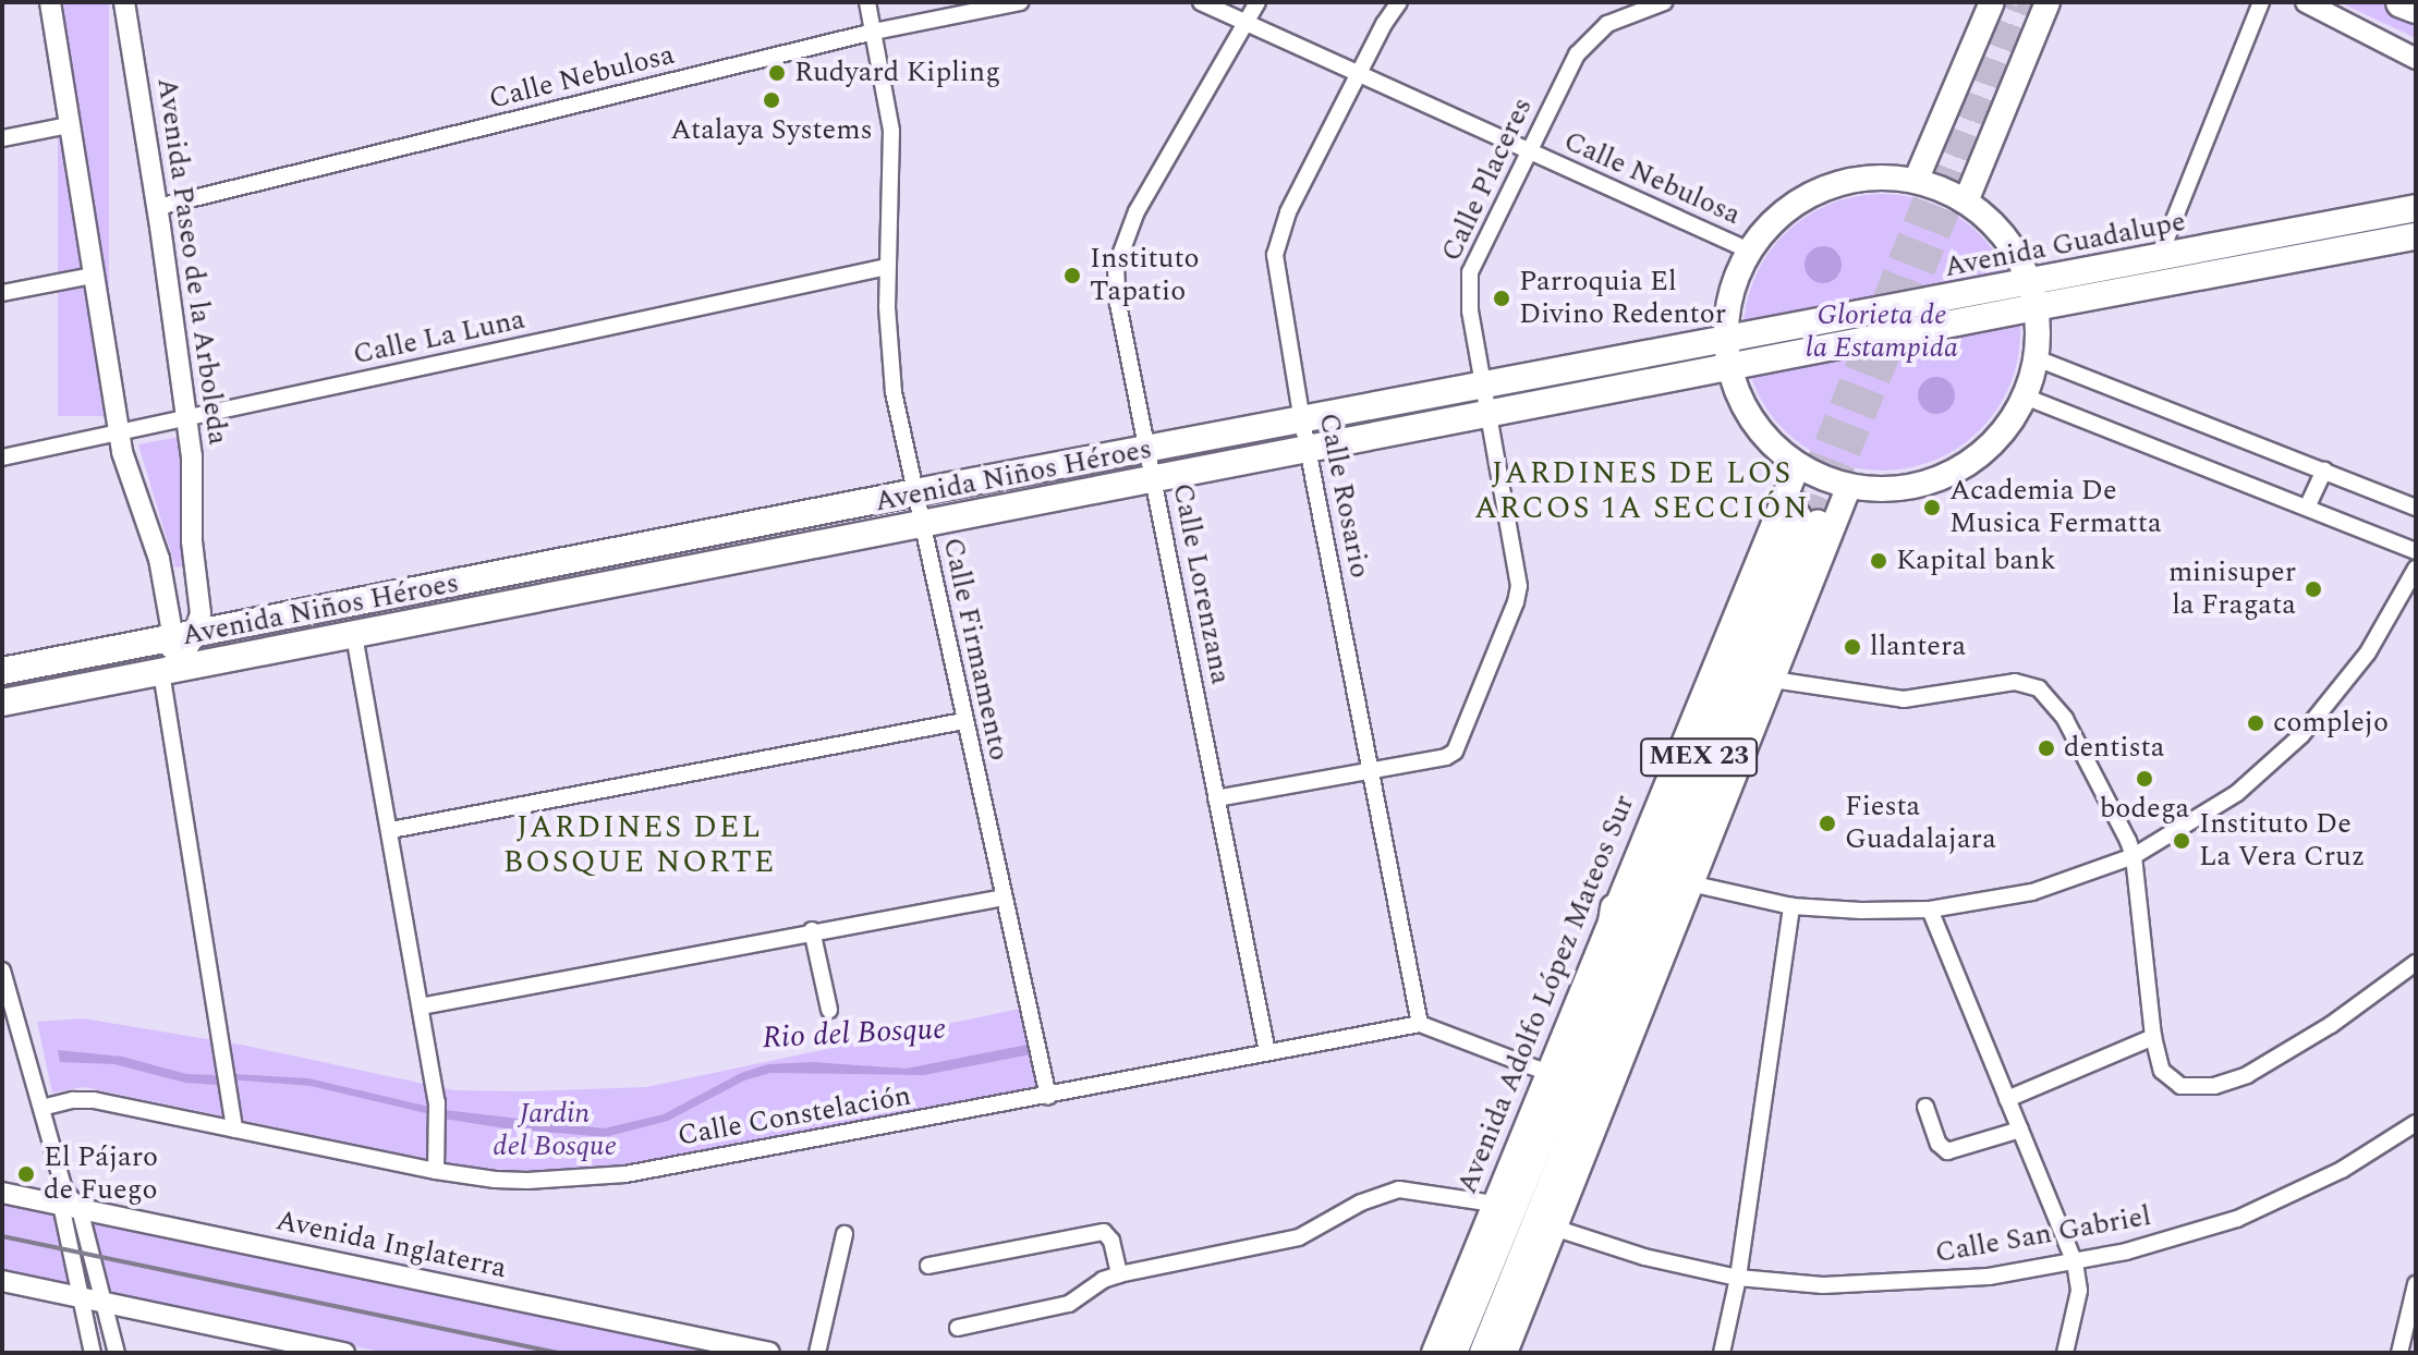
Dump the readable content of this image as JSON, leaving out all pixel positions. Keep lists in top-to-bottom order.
{
  "streets": {
    "main road": [
      "Avenida Guadalupe",
      "Avenida Niños Héroes",
      "MEX 23",
      "Avenida Adolfo López Mateos Sur"
    ],
    "street": [
      "Calle Nebulosa",
      "Calle Placeres",
      "Avenida Paseo de la Arboleda",
      "Calle La Luna",
      "Calle Rosario",
      "Calle Lorenzana",
      "Calle Firmamento",
      "Calle Constelación",
      "Calle San Gabriel",
      "Avenida Inglaterra"
    ]
  },
  "crossings": [
    ["Calle Nebulosa", "Calle Placeres"],
    ["Calle Nebulosa", "Avenida Paseo de la Arboleda"],
    ["Calle Nebulosa", "Calle Rosario"],
    ["Calle Nebulosa", "Calle Lorenzana"],
    ["Calle Nebulosa", "Calle Firmamento"],
    ["Calle Placeres", "Avenida Niños Héroes"],
    ["Calle Placeres", "Calle Rosario"],
    ["Calle Placeres", "Calle Lorenzana"],
    ["Avenida Guadalupe", "Avenida Niños Héroes"],
    ["Avenida Paseo de la Arboleda", "Calle La Luna"],
    ["Avenida Paseo de la Arboleda", "Avenida Niños Héroes"],
    ["Avenida Paseo de la Arboleda", "Calle Constelación"],
    ["Calle La Luna", "Calle Firmamento"],
    ["Avenida Niños Héroes", "Calle Rosario"],
    ["Avenida Niños Héroes", "Calle Lorenzana"],
    ["Avenida Niños Héroes", "Calle Firmamento"],
    ["Calle Rosario", "Calle Constelación"],
    ["Calle Lorenzana", "Calle Constelación"],
    ["Calle Firmamento", "Calle Constelación"]
  ],
  "districts": ["JARDINES DE LOS ARCOS 1A SECCIÓN", "JARDINES DEL BOSQUE NORTE"],
  "water": ["Rio del Bosque"],
  "parks": ["Glorieta de la Estampida", "Jardin del Bosque"],
  "places": [
    "Rudyard Kipling",
    "Atalaya Systems",
    "Instituto Tapatio",
    "Parroquia El Divino Redentor",
    "Academia De Musica Fermatta",
    "Kapital bank",
    "minisuper la Fragata",
    "llantera",
    "complejo",
    "dentista",
    "bodega",
    "Fiesta Guadalajara",
    "Instituto De La Vera Cruz",
    "El Pájaro de Fuego"
  ]
}
